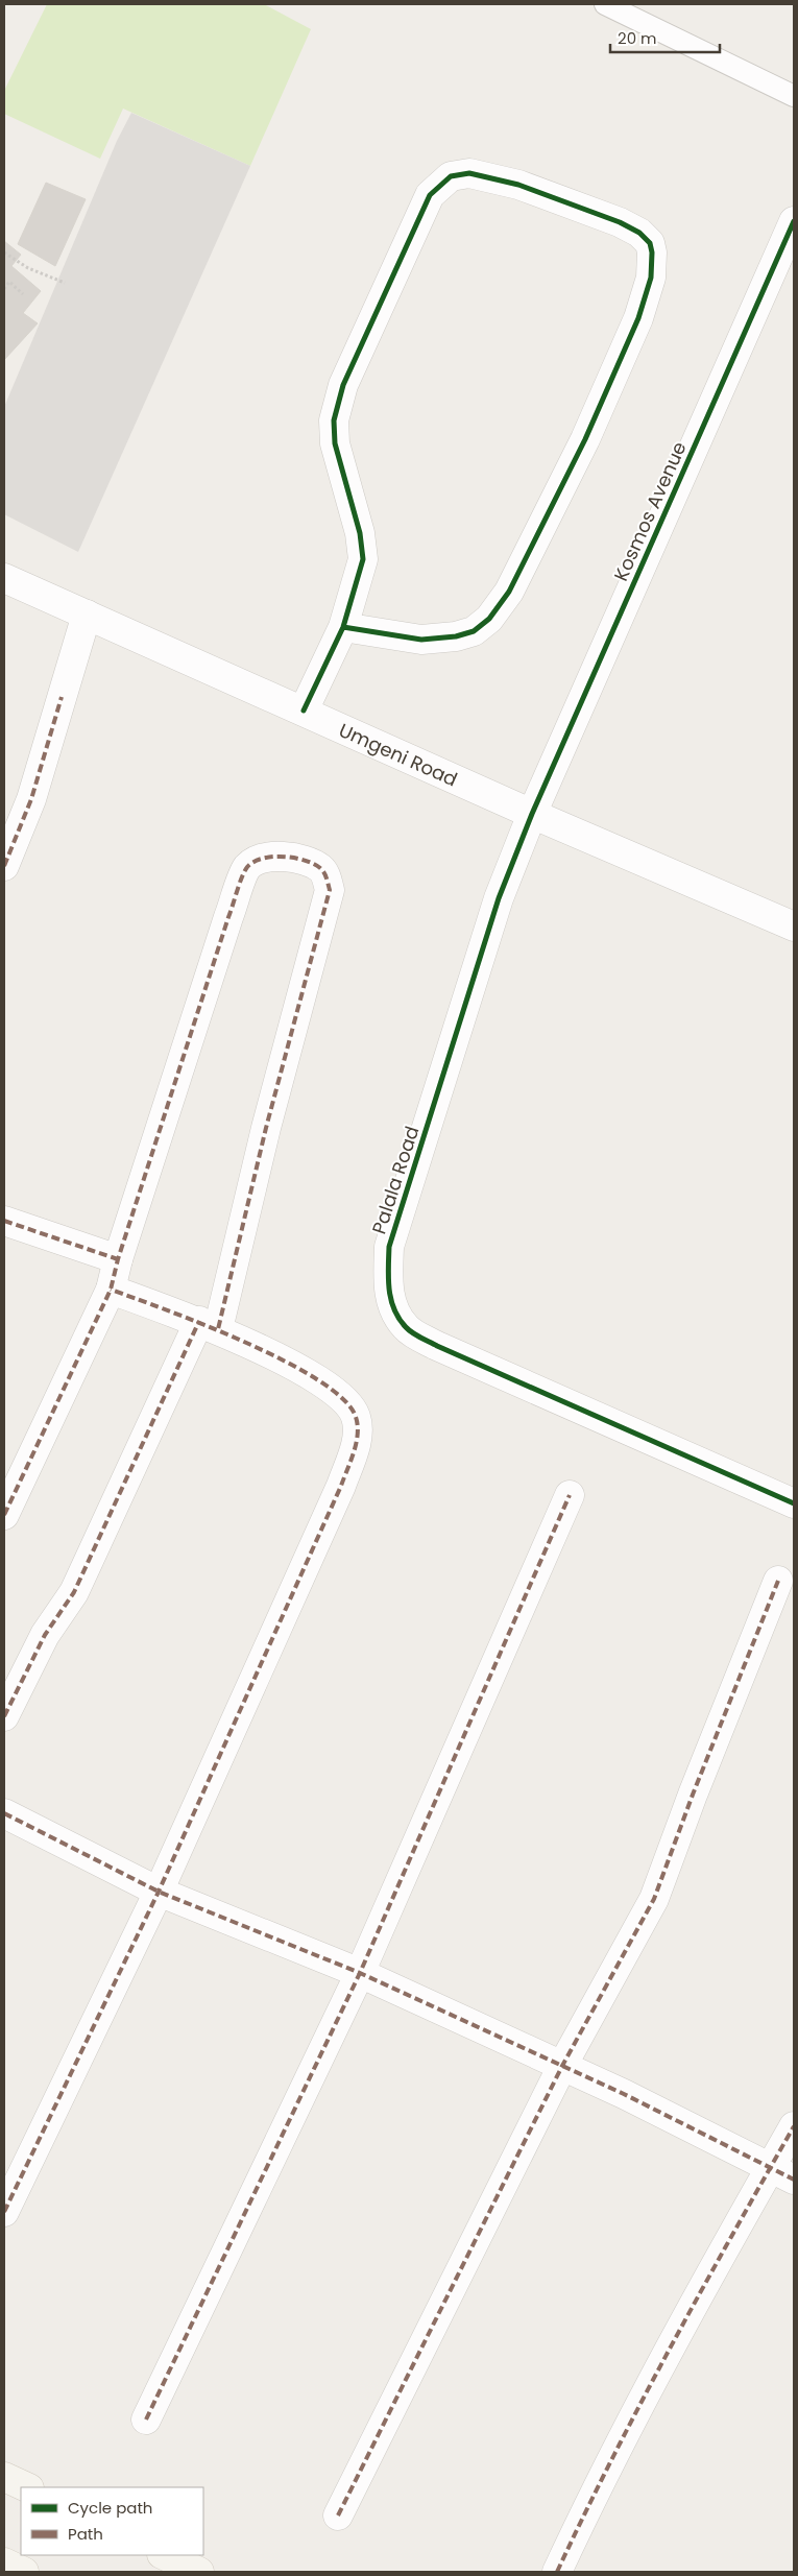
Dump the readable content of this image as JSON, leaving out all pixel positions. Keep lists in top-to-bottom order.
{
  "streets": {
    "street": ["Kosmos Avenue", "Umgeni Road", "Palala Road"]
  },
  "crossings": [
    ["Kosmos Avenue", "Umgeni Road"],
    ["Kosmos Avenue", "Palala Road"],
    ["Umgeni Road", "Palala Road"]
  ],
  "legend": ["Cycle path", "Path"],
  "scale_bar": "20 m"
}
